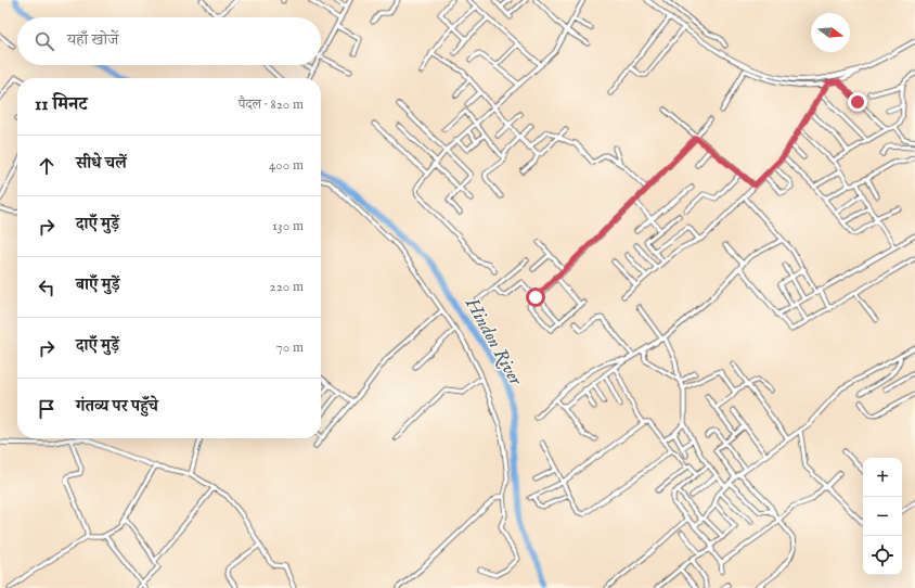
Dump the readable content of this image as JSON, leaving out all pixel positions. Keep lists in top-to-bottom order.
{
  "water": ["Hindon River"],
  "north": "right",
  "page": {
    "search": "यहाँ खोजें",
    "heading": ["11 मिनट", "पैदल · 820 m"],
    "list": [
      ["सीधे चलें", "400 m"],
      ["दाएँ मुड़ें", "130 m"],
      ["बाएँ मुड़ें", "220 m"],
      ["दाएँ मुड़ें", "70 m"],
      "गंतव्य पर पहुँचे"
    ],
    "map_buttons": ["+", "−"]
  }
}
